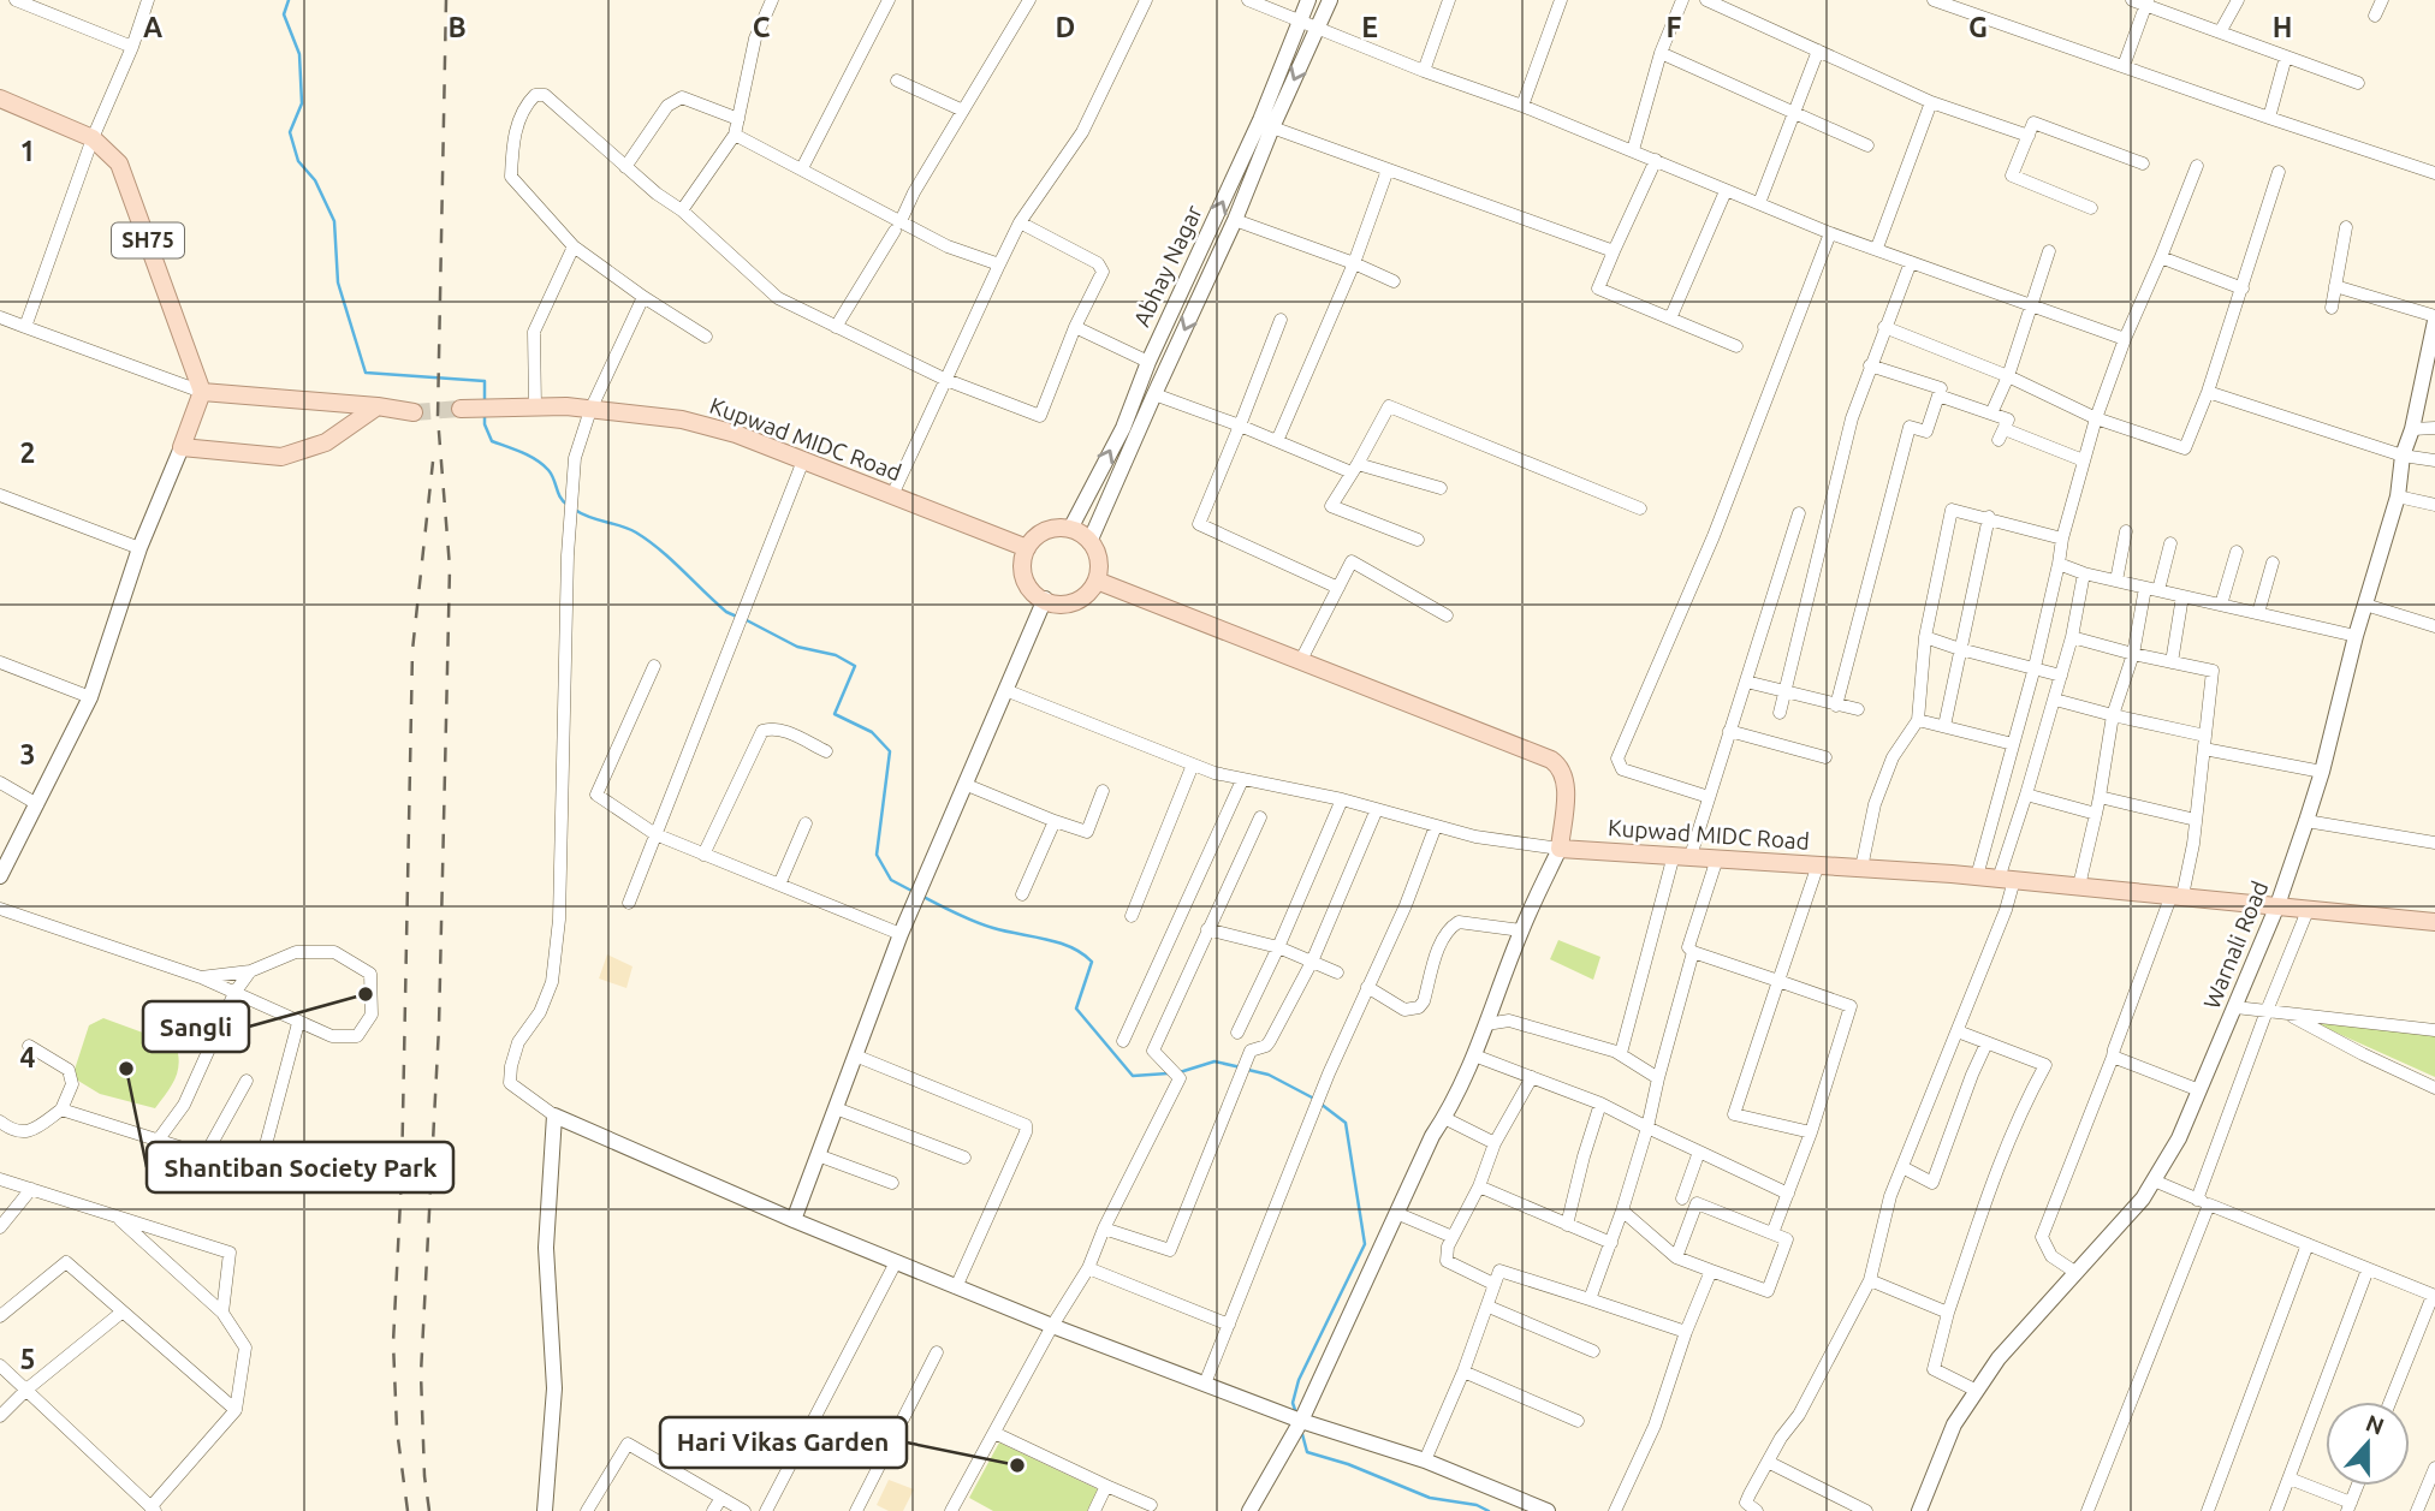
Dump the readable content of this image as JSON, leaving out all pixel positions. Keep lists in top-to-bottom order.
{
  "streets": {
    "main road": [
      "SH75",
      "Abhay Nagar",
      "Kupwad MIDC Road",
      "Warnali Road"
    ]
  },
  "crossings": [
    ["Abhay Nagar", "Kupwad MIDC Road"],
    ["Kupwad MIDC Road", "Warnali Road"]
  ],
  "places": ["Sangli", "Shantiban Society Park", "Hari Vikas Garden"],
  "north": "top",
  "grid": {
    "columns": [
      "A",
      "B",
      "C",
      "D",
      "E",
      "F",
      "G",
      "H"
    ],
    "rows": [
      "1",
      "2",
      "3",
      "4",
      "5"
    ]
  }
}
